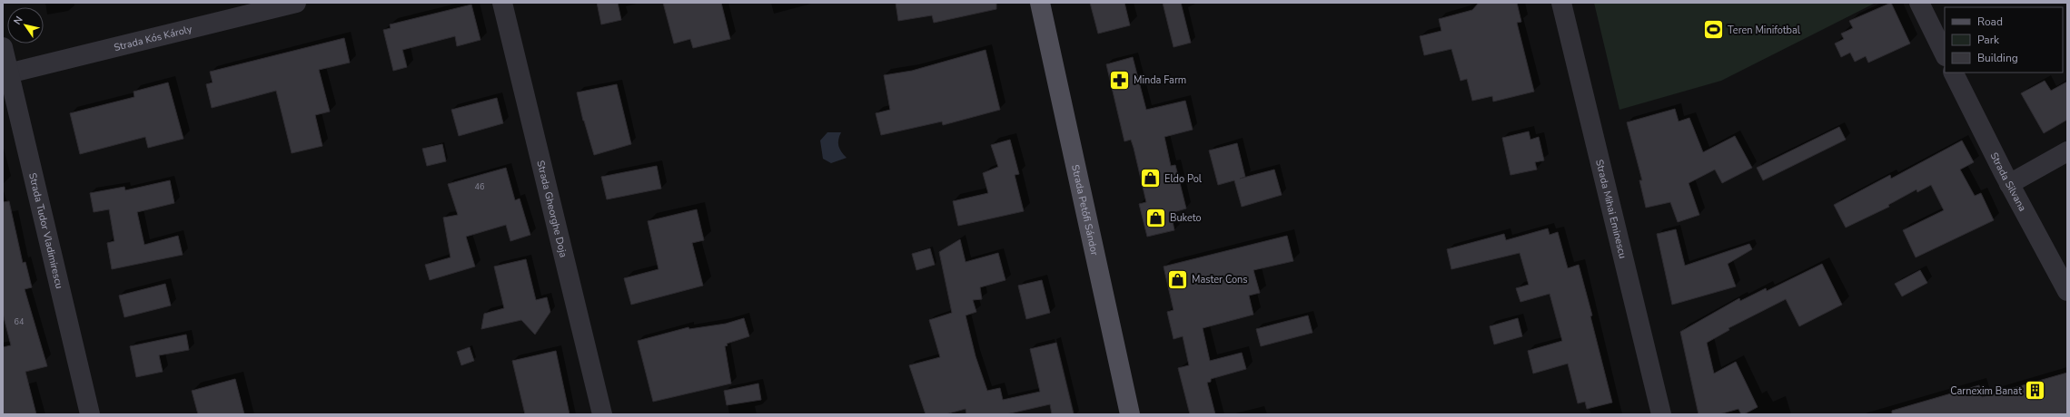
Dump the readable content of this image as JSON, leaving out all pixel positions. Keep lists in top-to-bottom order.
{
  "streets": {
    "main road": ["Strada Petőfi Sándor"],
    "street": [
      "Strada Kós Károly",
      "Strada Silvana",
      "Strada Gheorghe Doja",
      "Strada Mihai Eminescu",
      "Strada Tudor Vladimirescu"
    ]
  },
  "crossings": [
    ["Strada Kós Károly", "Strada Tudor Vladimirescu"]
  ],
  "places": {
    "sports": ["Teren Minifotbal"],
    "pharmacy": ["Minda Farm"],
    "shop": ["Eldo Pol", "Buketo", "Master Cons"],
    "building": ["Carnexim Banat"]
  },
  "house_numbers": ["46", "64"],
  "legend": ["Road", "Park", "Building"],
  "north": "top left"
}
